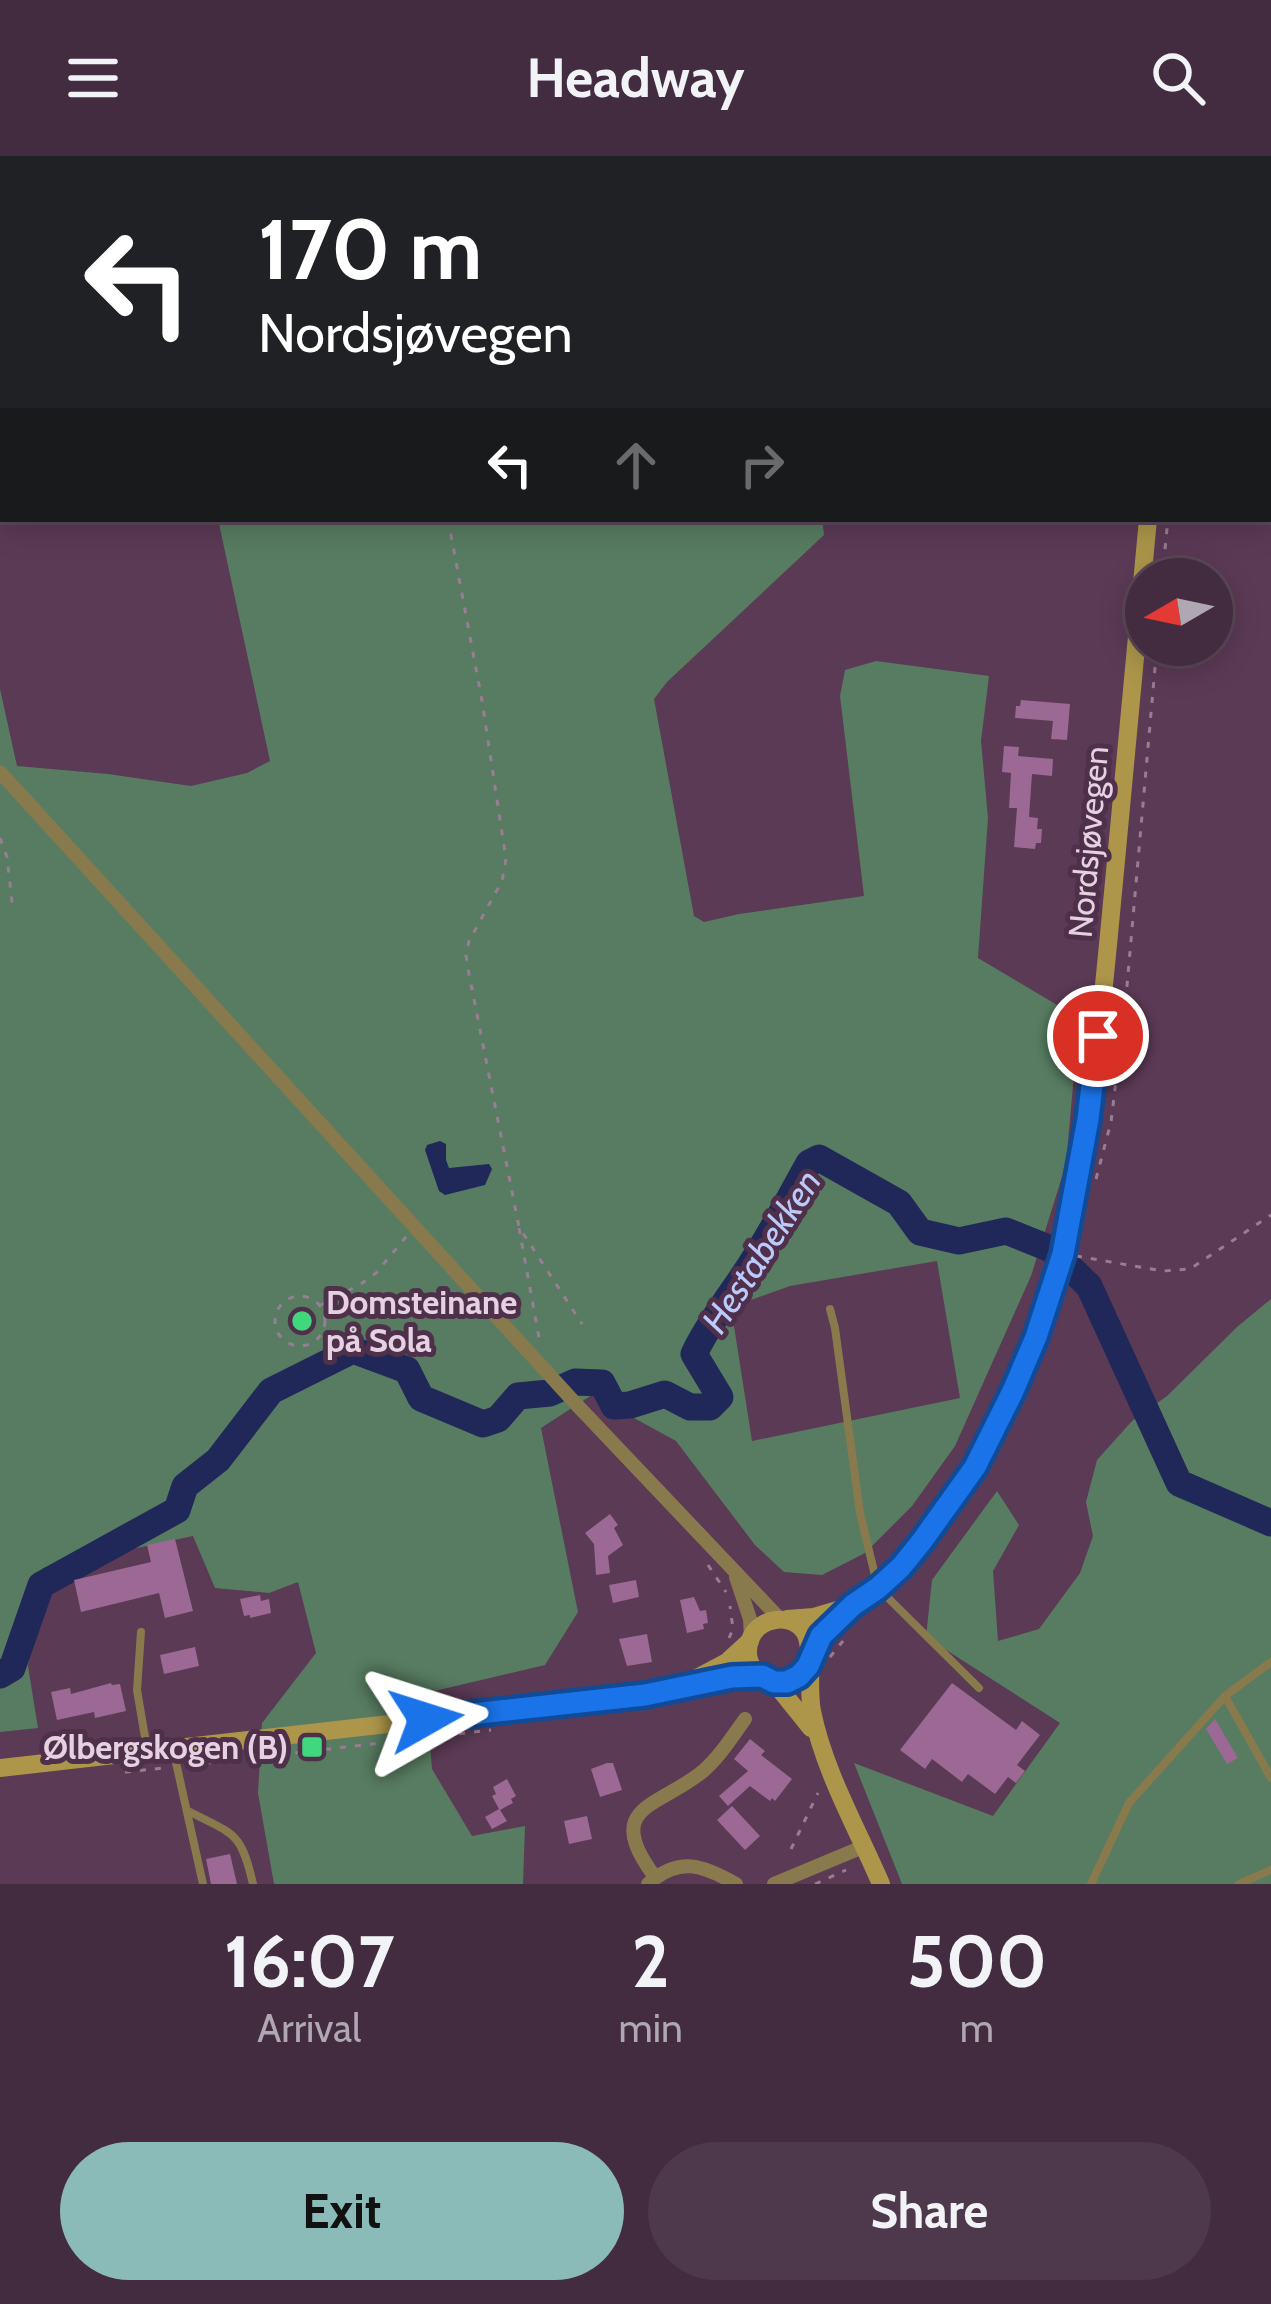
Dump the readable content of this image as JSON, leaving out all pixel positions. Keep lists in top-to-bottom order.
{
  "streets": {
    "main road": ["Nordsjøvegen"]
  },
  "water": ["Hestabekken"],
  "places": {
    "other": ["Domsteinane på Sola"],
    "transit": ["Ølbergskogen (B)"]
  },
  "north": "left",
  "page": {
    "header": "Headway",
    "turn": ["170 m", "Nordsjøvegen"],
    "eta": [
      "16:07",
      "Arrival",
      "2",
      "min",
      "500",
      "m"
    ],
    "buttons": ["Exit", "Share"]
  }
}
